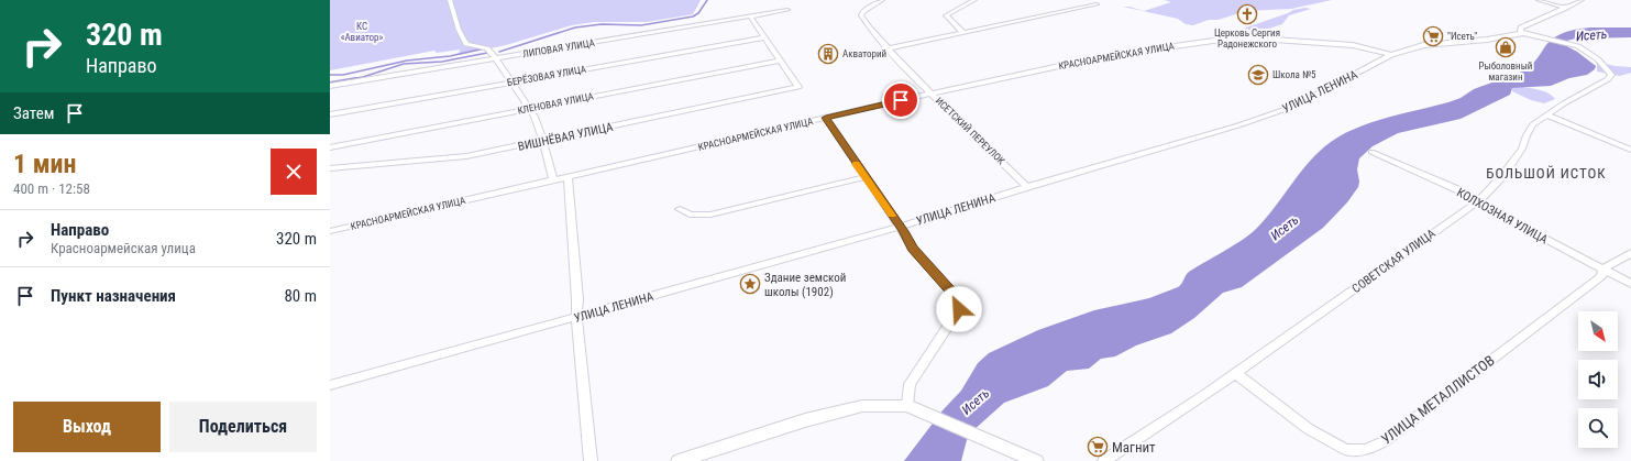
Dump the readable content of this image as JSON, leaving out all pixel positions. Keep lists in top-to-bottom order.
{
  "streets": {
    "street": [
      "ЛИПОВАЯ УЛИЦА",
      "КРАСНОАРМЕЙСКАЯ УЛИЦА",
      "БЕРЁЗОВАЯ УЛИЦА",
      "УЛИЦА ЛЕНИНА",
      "КЛЕНОВАЯ УЛИЦА",
      "ИСЕТСКИЙ ПЕРЕУЛОК",
      "ВИШНЁВАЯ УЛИЦА",
      "КОЛХОЗНАЯ УЛИЦА",
      "СОВЕТСКАЯ УЛИЦА",
      "УЛИЦА МЕТАЛЛИСТОВ"
    ]
  },
  "crossings": [
    ["КРАСНОАРМЕЙСКАЯ УЛИЦА", "УЛИЦА ЛЕНИНА"],
    ["КРАСНОАРМЕЙСКАЯ УЛИЦА", "ИСЕТСКИЙ ПЕРЕУЛОК"],
    ["УЛИЦА ЛЕНИНА", "ИСЕТСКИЙ ПЕРЕУЛОК"],
    ["УЛИЦА ЛЕНИНА", "СОВЕТСКАЯ УЛИЦА"],
    ["КЛЕНОВАЯ УЛИЦА", "ВИШНЁВАЯ УЛИЦА"],
    ["КОЛХОЗНАЯ УЛИЦА", "СОВЕТСКАЯ УЛИЦА"],
    ["КОЛХОЗНАЯ УЛИЦА", "УЛИЦА МЕТАЛЛИСТОВ"],
    ["СОВЕТСКАЯ УЛИЦА", "УЛИЦА МЕТАЛЛИСТОВ"]
  ],
  "districts": ["БОЛЬШОЙ ИСТОК"],
  "water": ["Исеть"],
  "parks": ["КС «Авиатор»"],
  "places": {
    "church": ["Церковь Сергия Радонежского"],
    "supermarket": ["\"Исеть\"", "Магнит"],
    "shop": ["Рыболовный магазин"],
    "building": ["Акваторий"],
    "school or university": ["Школа №5"],
    "place": ["Здание земской школы (1902)"]
  },
  "north": "bottom right",
  "page": {
    "turn": ["320 m", "Направо"],
    "then": "Затем",
    "heading": ["1 мин", "400 m · 12:58"],
    "list": [
      {
        "name": "Направо",
        "note": "Красноармейская улица",
        "value": "320 m"
      },
      {
        "name": "Пункт назначения",
        "value": "80 m"
      }
    ],
    "buttons": ["Выход", "Поделиться"]
  }
}
